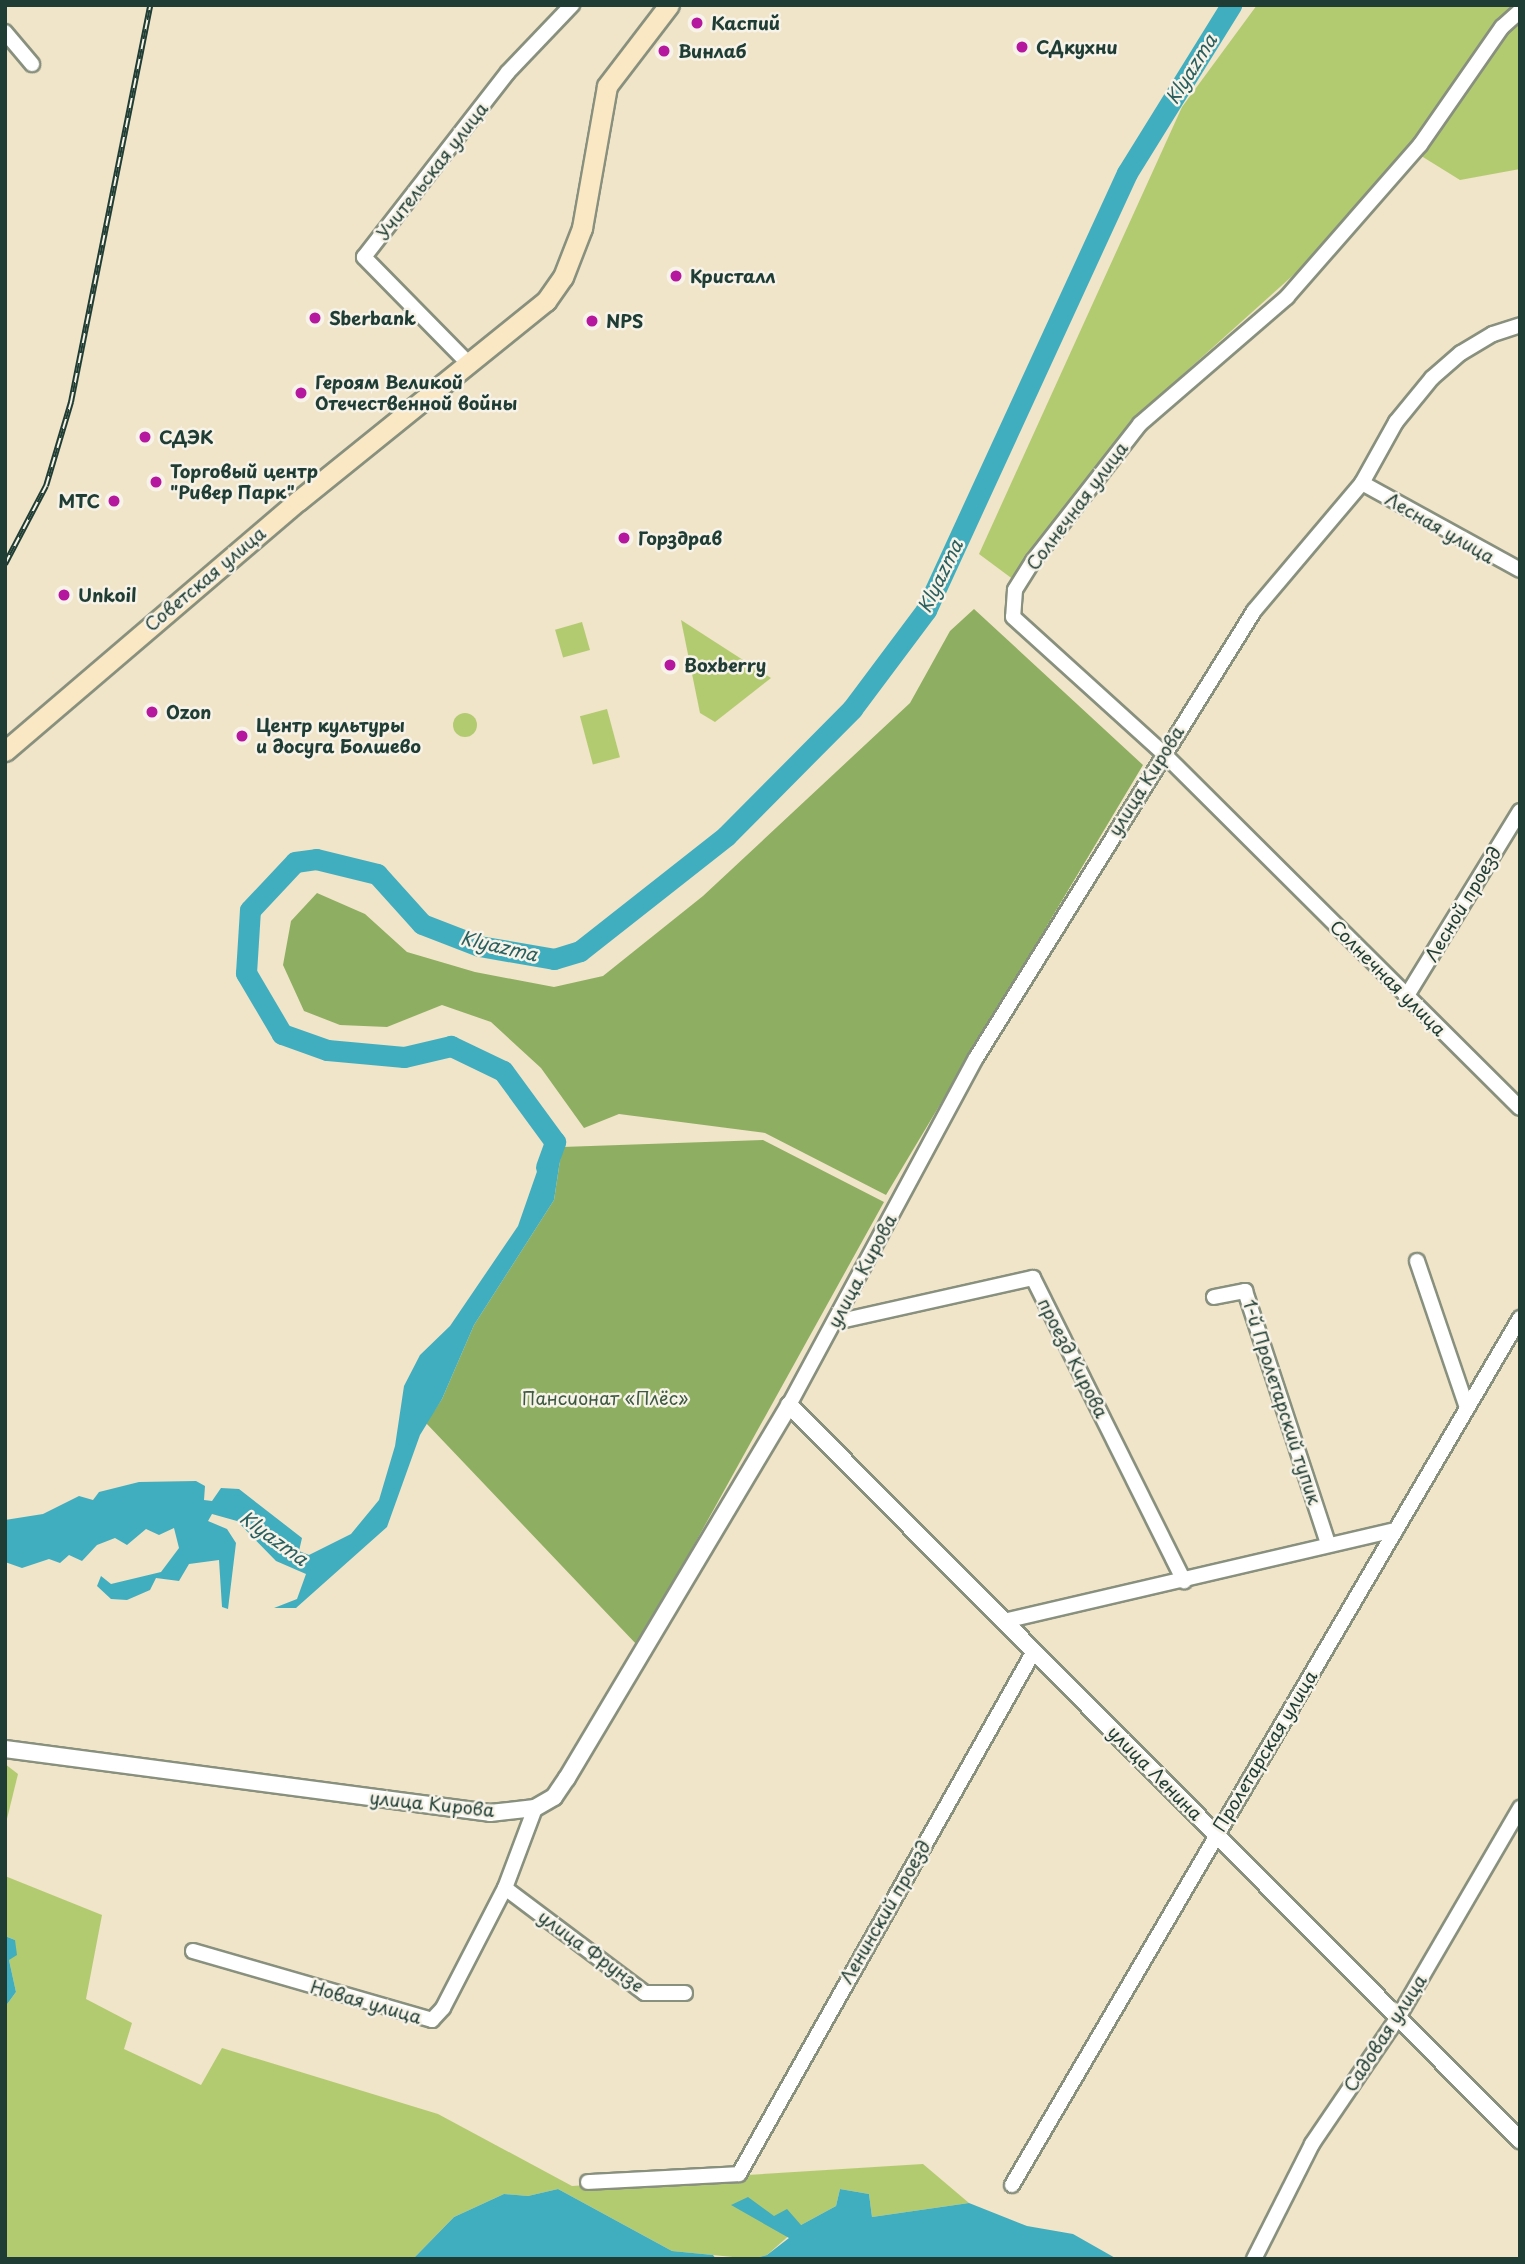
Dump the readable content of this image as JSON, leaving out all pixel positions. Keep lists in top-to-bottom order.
{
  "streets": {
    "main road": ["Советская улица"],
    "street": [
      "Учительская улица",
      "Солнечная улица",
      "Лесная улица",
      "улица Кирова",
      "Лесной проезд",
      "проезд Кирова",
      "1-й Пролетарский тупик",
      "Пролетарская улица",
      "улица Ленина",
      "Ленинский проезд",
      "улица Фрунзе",
      "Новая улица",
      "Садовая улица"
    ]
  },
  "crossings": [
    ["Учительская улица", "Советская улица"],
    ["Солнечная улица", "улица Кирова"],
    ["Солнечная улица", "Лесной проезд"],
    ["Лесная улица", "улица Кирова"],
    ["улица Кирова", "проезд Кирова"],
    ["улица Кирова", "улица Ленина"],
    ["улица Кирова", "Новая улица"],
    ["Пролетарская улица", "улица Ленина"],
    ["улица Ленина", "Ленинский проезд"],
    ["улица Ленина", "Садовая улица"],
    ["улица Фрунзе", "Новая улица"]
  ],
  "water": ["Klyazma"],
  "parks": ["Пансионат «Плёс»"],
  "places": [
    "Каспий",
    "СДкухни",
    "Винлаб",
    "Кристалл",
    "Sberbank",
    "NPS",
    "Героям Великой Отечественной войны",
    "СДЭК",
    "Торговый центр \"Ривер Парк\"",
    "МТС",
    "Горздрав",
    "Unkoil",
    "Boxberry",
    "Ozon",
    "Центр культуры и досуга Болшево"
  ]
}
